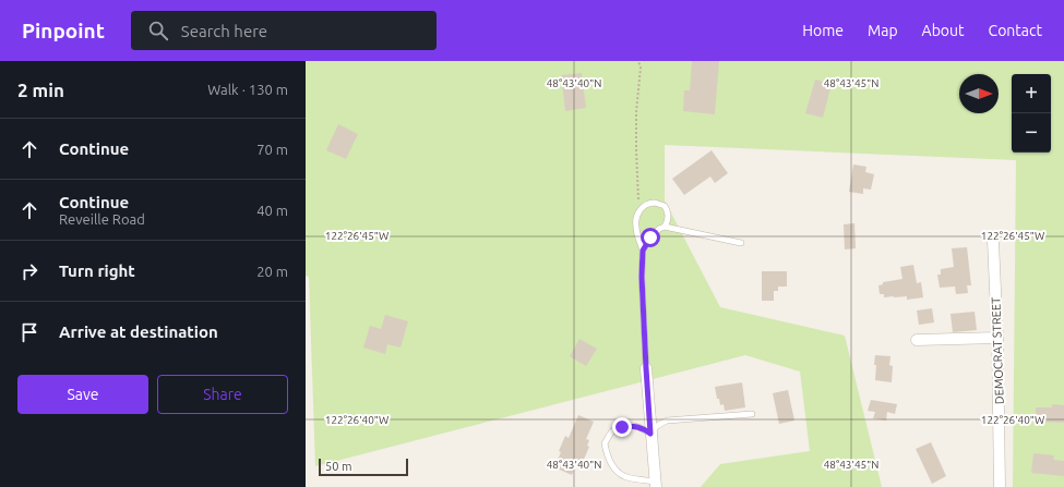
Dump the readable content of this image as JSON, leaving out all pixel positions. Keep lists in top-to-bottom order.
{
  "streets": {
    "street": ["DEMOCRAT STREET"]
  },
  "scale_bar": "50 m",
  "north": "right",
  "page": {
    "header": "Pinpoint",
    "search": "Search here",
    "nav": [
      "Home",
      "Map",
      "About",
      "Contact"
    ],
    "heading": ["2 min", "Walk · 130 m"],
    "map_buttons": ["+", "−"],
    "list": [
      ["Continue", "70 m"],
      ["Continue", "Reveille Road", "40 m"],
      ["Turn right", "20 m"],
      "Arrive at destination"
    ],
    "buttons": ["Save", "Share"],
    "scale": "50 m"
  },
  "coordinates": [
    "48°43'40\"N",
    "48°43'45\"N",
    "122°26'45\"W",
    "122°26'40\"W"
  ]
}
